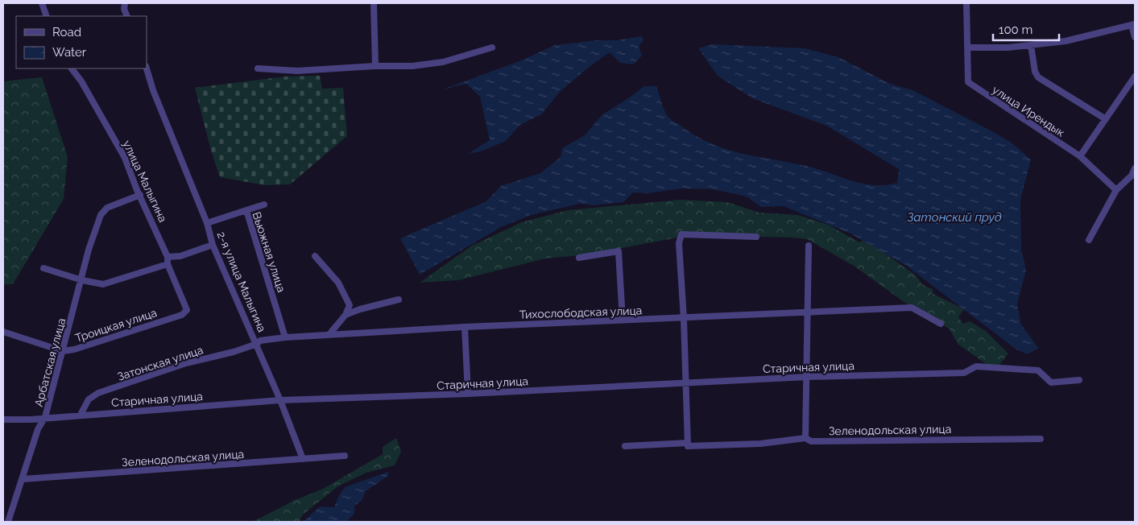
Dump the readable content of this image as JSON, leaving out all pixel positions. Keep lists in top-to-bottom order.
{
  "streets": {
    "street": [
      "улица Ирендык",
      "улица Малыгина",
      "Вьюжная улица",
      "2-я улица Малыгина",
      "Тихослободская улица",
      "Троицкая улица",
      "Арбатская улица",
      "Затонская улица",
      "Старичная улица",
      "Зеленодольская улица"
    ]
  },
  "crossings": [
    ["улица Малыгина", "Троицкая улица"],
    ["улица Малыгина", "Арбатская улица"],
    ["Вьюжная улица", "2-я улица Малыгина"],
    ["Вьюжная улица", "Тихослободская улица"],
    ["2-я улица Малыгина", "Тихослободская улица"],
    ["2-я улица Малыгина", "Затонская улица"],
    ["2-я улица Малыгина", "Старичная улица"],
    ["2-я улица Малыгина", "Зеленодольская улица"],
    ["Тихослободская улица", "Затонская улица"],
    ["Троицкая улица", "Арбатская улица"],
    ["Арбатская улица", "Старичная улица"],
    ["Арбатская улица", "Зеленодольская улица"],
    ["Затонская улица", "Старичная улица"]
  ],
  "water": ["Затонский пруд"],
  "legend": ["Road", "Water"],
  "scale_bar": "100 m"
}
